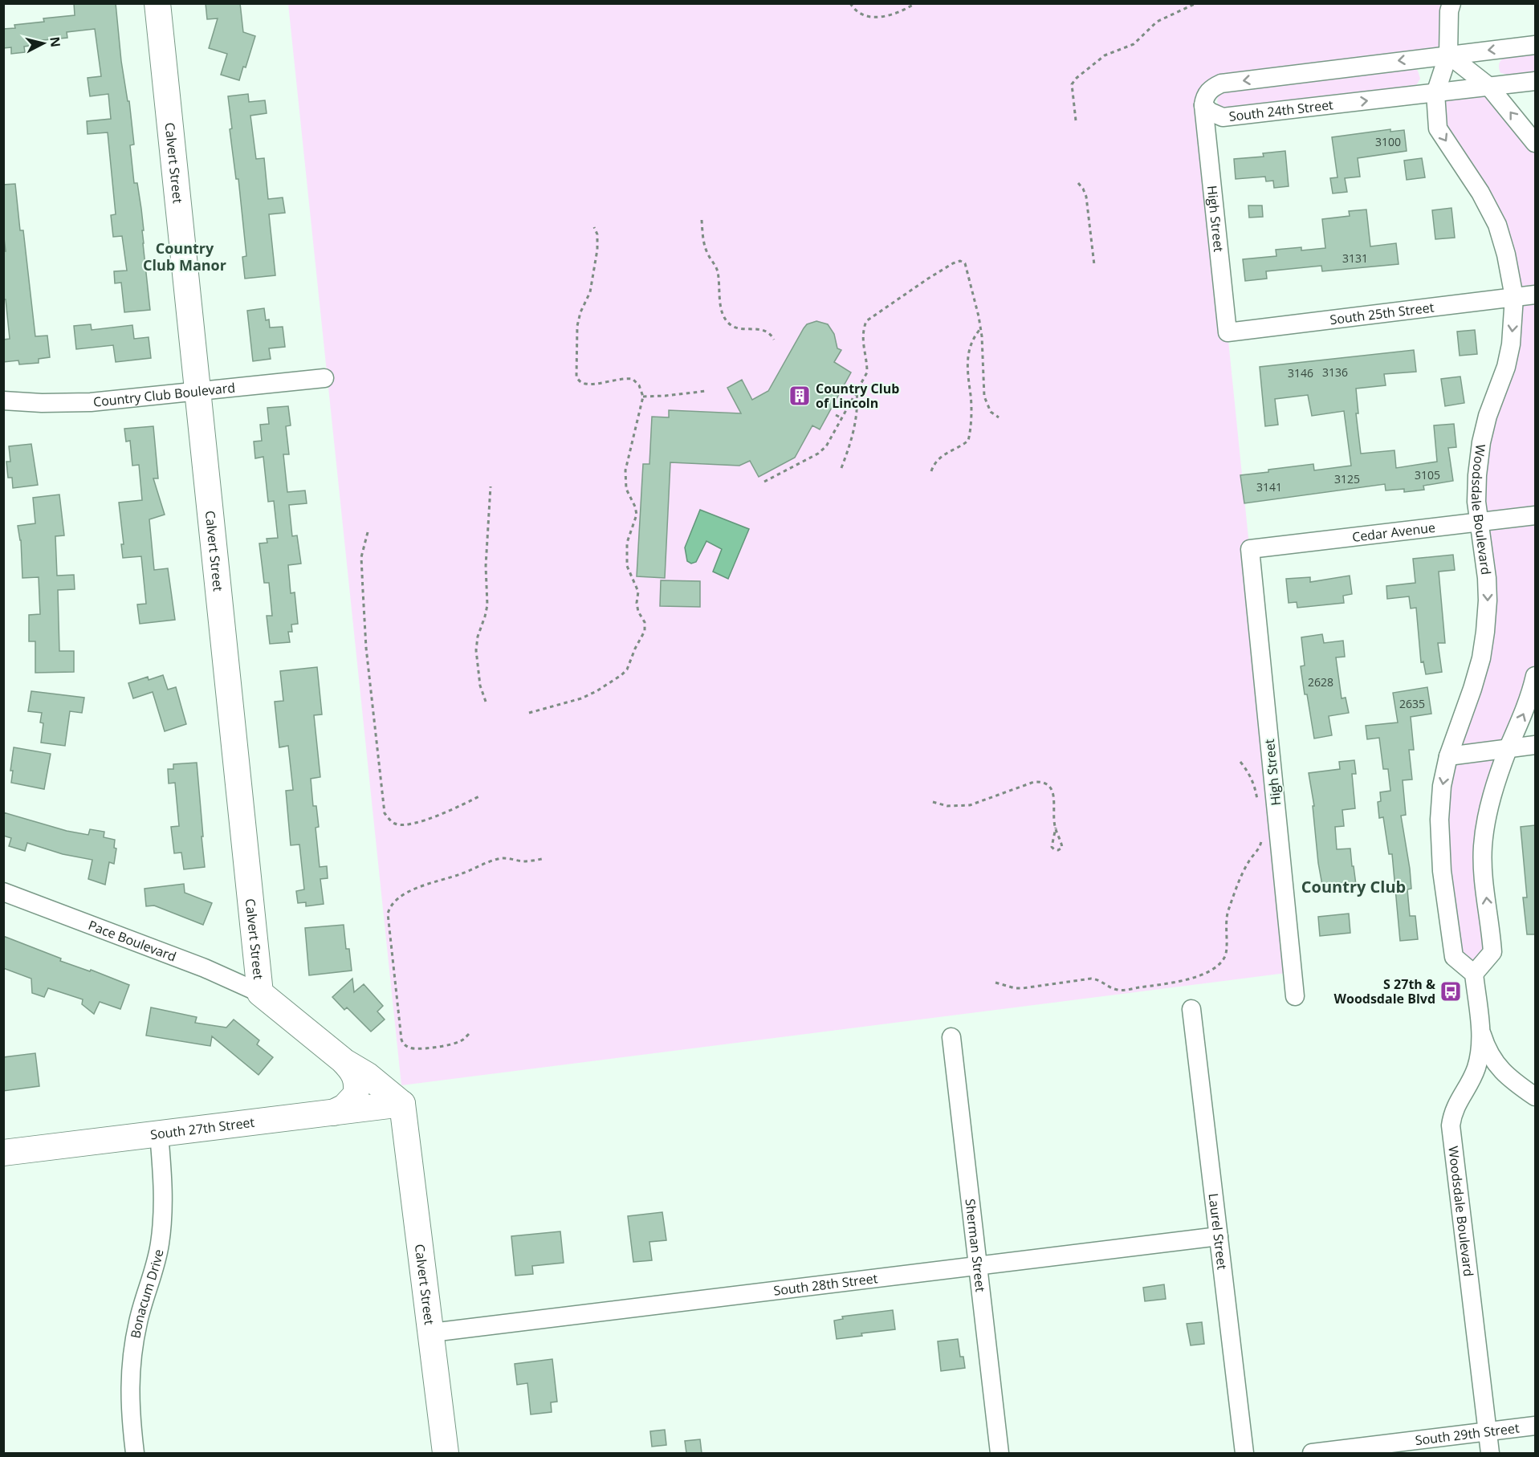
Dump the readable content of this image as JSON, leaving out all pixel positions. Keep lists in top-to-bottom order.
{
  "streets": {
    "street": [
      "South 24th Street",
      "Calvert Street",
      "High Street",
      "South 25th Street",
      "Country Club Boulevard",
      "Woodsdale Boulevard",
      "Cedar Avenue",
      "Pace Boulevard",
      "South 27th Street",
      "Laurel Street",
      "Sherman Street",
      "South 28th Street",
      "Bonacum Drive",
      "South 29th Street"
    ]
  },
  "crossings": [
    ["South 24th Street", "High Street"],
    ["South 24th Street", "Woodsdale Boulevard"],
    ["Calvert Street", "Country Club Boulevard"],
    ["Calvert Street", "Pace Boulevard"],
    ["Calvert Street", "South 27th Street"],
    ["Calvert Street", "South 28th Street"],
    ["High Street", "South 25th Street"],
    ["High Street", "Cedar Avenue"],
    ["South 25th Street", "Woodsdale Boulevard"],
    ["Woodsdale Boulevard", "Cedar Avenue"],
    ["Woodsdale Boulevard", "South 29th Street"],
    ["South 27th Street", "Bonacum Drive"],
    ["Laurel Street", "South 28th Street"],
    ["Sherman Street", "South 28th Street"]
  ],
  "districts": ["Country Club Manor", "Country Club"],
  "places": {
    "building": ["Country Club of Lincoln"],
    "bus stop": ["S 27th & Woodsdale Blvd"]
  },
  "house_numbers": [
    "3100",
    "3131",
    "3136",
    "3146",
    "3105",
    "3125",
    "3141",
    "2628",
    "2635"
  ],
  "north": "right"
}
